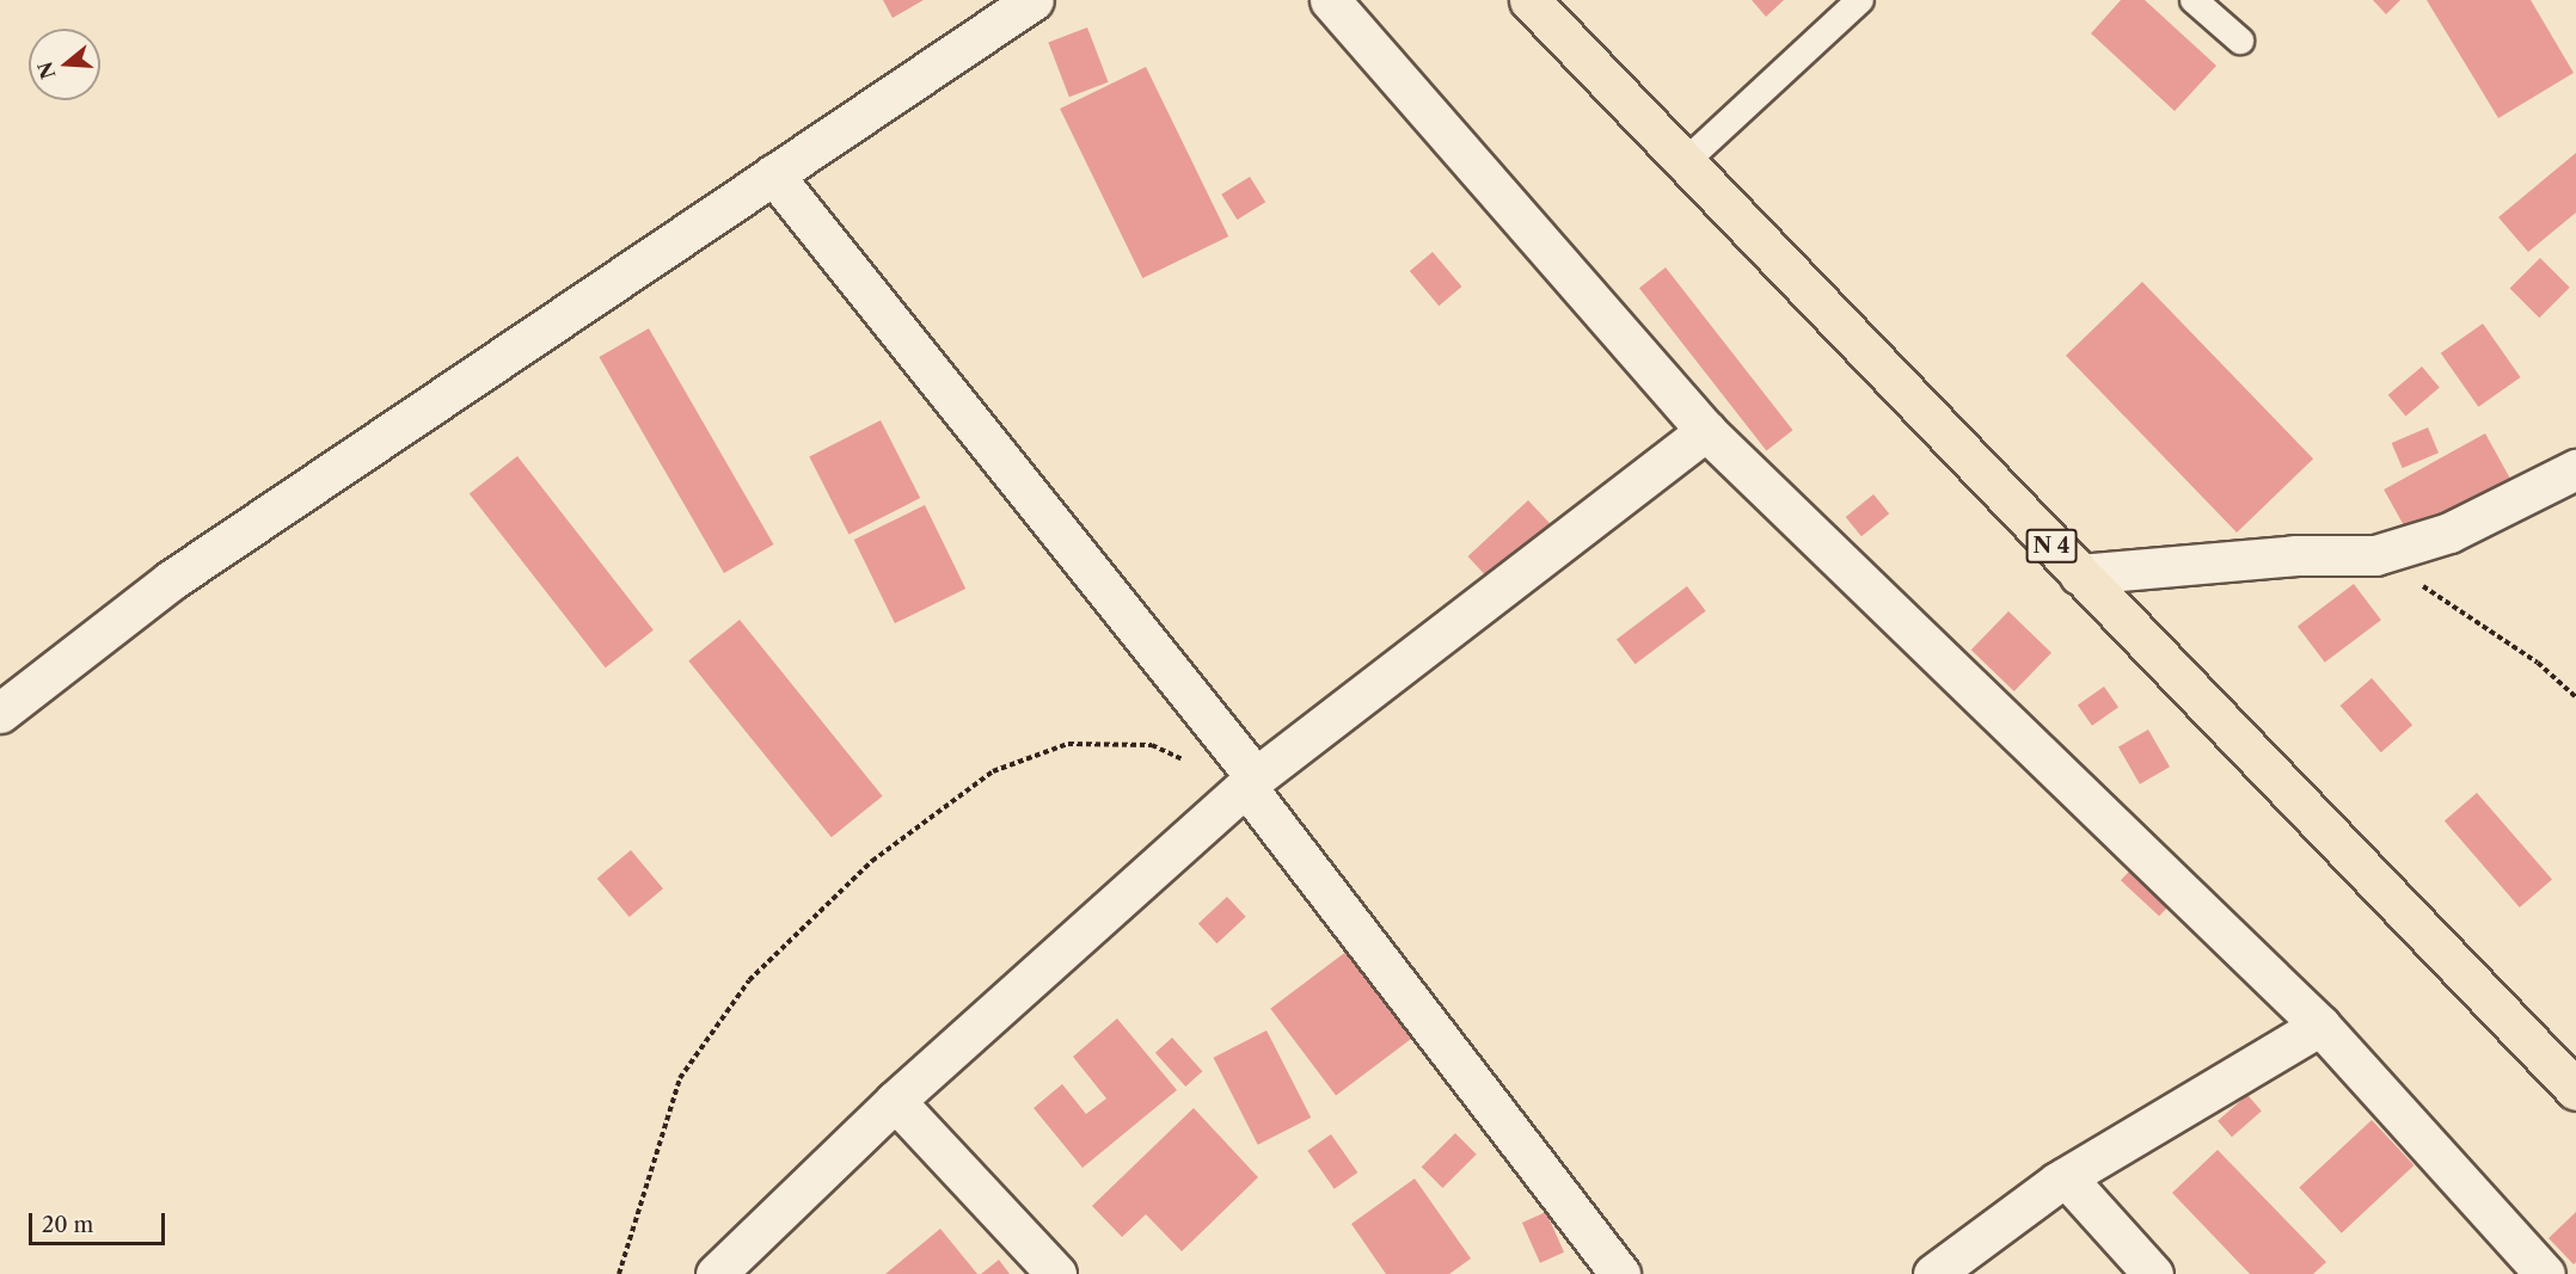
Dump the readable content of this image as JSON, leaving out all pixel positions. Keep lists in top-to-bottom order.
{
  "streets": {
    "highway": ["N 4"]
  },
  "scale_bar": "20 m",
  "north": "left"
}
